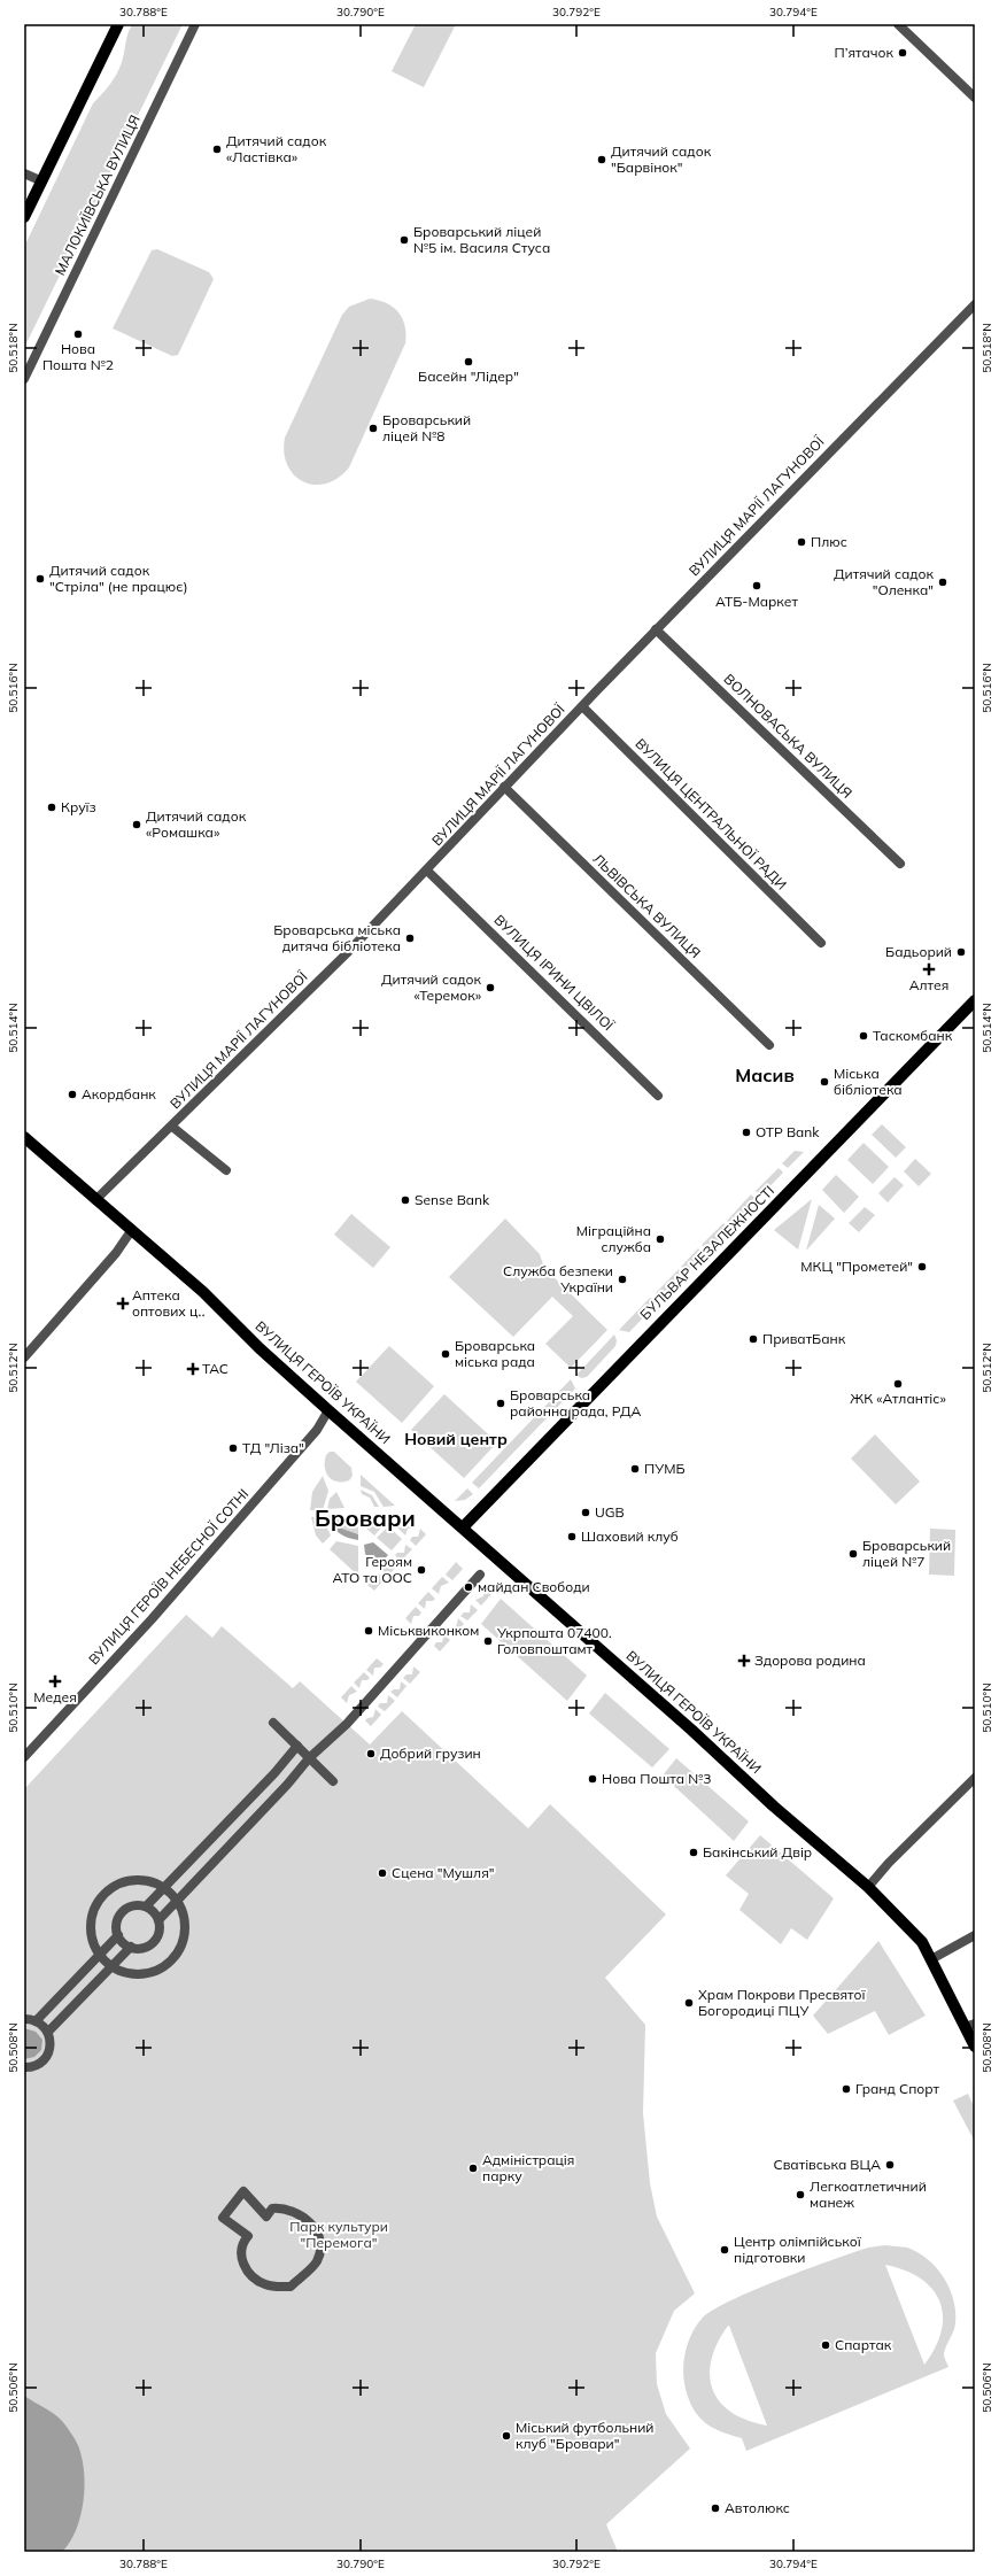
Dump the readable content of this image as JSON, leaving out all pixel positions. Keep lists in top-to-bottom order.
{
  "streets": {
    "main road": ["БУЛЬВАР НЕЗАЛЕЖНОСТІ", "ВУЛИЦЯ ГЕРОЇВ УКРАЇНИ"],
    "street": [
      "МАЛОКИЇВСЬКА ВУЛИЦЯ",
      "ВУЛИЦЯ МАРІЇ ЛАГУНОВОЇ",
      "ВОЛНОВАСЬКА ВУЛИЦЯ",
      "ВУЛИЦЯ ЦЕНТРАЛЬНОЇ РАДИ",
      "ЛЬВІВСЬКА ВУЛИЦЯ",
      "ВУЛИЦЯ ІРИНИ ЦВІЛОЇ",
      "ВУЛИЦЯ ГЕРОЇВ НЕБЕСНОЇ СОТНІ"
    ]
  },
  "crossings": [
    ["ВУЛИЦЯ МАРІЇ ЛАГУНОВОЇ", "ВОЛНОВАСЬКА ВУЛИЦЯ"],
    ["ВУЛИЦЯ МАРІЇ ЛАГУНОВОЇ", "ВУЛИЦЯ ЦЕНТРАЛЬНОЇ РАДИ"],
    ["ВУЛИЦЯ МАРІЇ ЛАГУНОВОЇ", "ЛЬВІВСЬКА ВУЛИЦЯ"],
    ["ВУЛИЦЯ МАРІЇ ЛАГУНОВОЇ", "ВУЛИЦЯ ІРИНИ ЦВІЛОЇ"],
    ["ВУЛИЦЯ МАРІЇ ЛАГУНОВОЇ", "ВУЛИЦЯ ГЕРОЇВ УКРАЇНИ"],
    ["БУЛЬВАР НЕЗАЛЕЖНОСТІ", "ВУЛИЦЯ ГЕРОЇВ УКРАЇНИ"],
    ["ВУЛИЦЯ ГЕРОЇВ УКРАЇНИ", "ВУЛИЦЯ ГЕРОЇВ НЕБЕСНОЇ СОТНІ"]
  ],
  "districts": ["Масив", "Новий центр", "Бровари"],
  "parks": ["Парк культури \"Перемога\""],
  "places": {
    "other": [
      "П’ятачок",
      "Дитячий садок «Ластівка»",
      "Дитячий садок \"Барвінок\"",
      "Броварський ліцей №5 ім. Василя Стуса",
      "Нова Пошта №2",
      "Басейн \"Лідер\"",
      "Броварський ліцей №8",
      "Плюс",
      "Дитячий садок \"Стріла\" (не працює)",
      "Дитячий садок \"Оленка\"",
      "АТБ-Маркет",
      "Круїз",
      "Дитячий садок «Ромашка»",
      "Броварська міська дитяча бібліотека",
      "Бадьорий",
      "Дитячий садок «Теремок»",
      "Таскомбанк",
      "Міська бібліотека",
      "Акордбанк",
      "OTP Bank",
      "Sense Bank",
      "Міграційна служба",
      "МКЦ \"Прометей\"",
      "Служба безпеки України",
      "ПриватБанк",
      "Броварська міська рада",
      "ЖК «Атлантіс»",
      "Броварська районна рада, РДА",
      "ТД \"Ліза\"",
      "ПУМБ",
      "UGB",
      "Шаховий клуб",
      "Броварський ліцей №7",
      "Героям АТО та ООС",
      "майдан Свободи",
      "Міськвиконком",
      "Укрпошта 07400. Головпоштамт",
      "Добрий грузин",
      "Нова Пошта №3",
      "Бакінський Двір",
      "Сцена \"Мушля\"",
      "Храм Покрови Пресвятої Богородиці ПЦУ",
      "Гранд Спорт",
      "Сватівська ВЦА",
      "Адміністрація парку",
      "Легкоатлетичний манеж",
      "Центр олімпійської підготовки",
      "Спартак",
      "Міський футбольний клуб \"Бровари\"",
      "Автолюкс"
    ],
    "health": [
      "Алтея",
      "Аптека оптових ц‥",
      "ТАС",
      "Здорова родина",
      "Медея"
    ]
  },
  "coordinates": [
    "30.788°E",
    "30.790°E",
    "30.792°E",
    "30.794°E",
    "50.518°N",
    "50.516°N",
    "50.514°N",
    "50.512°N",
    "50.510°N",
    "50.508°N",
    "50.506°N"
  ]
}
